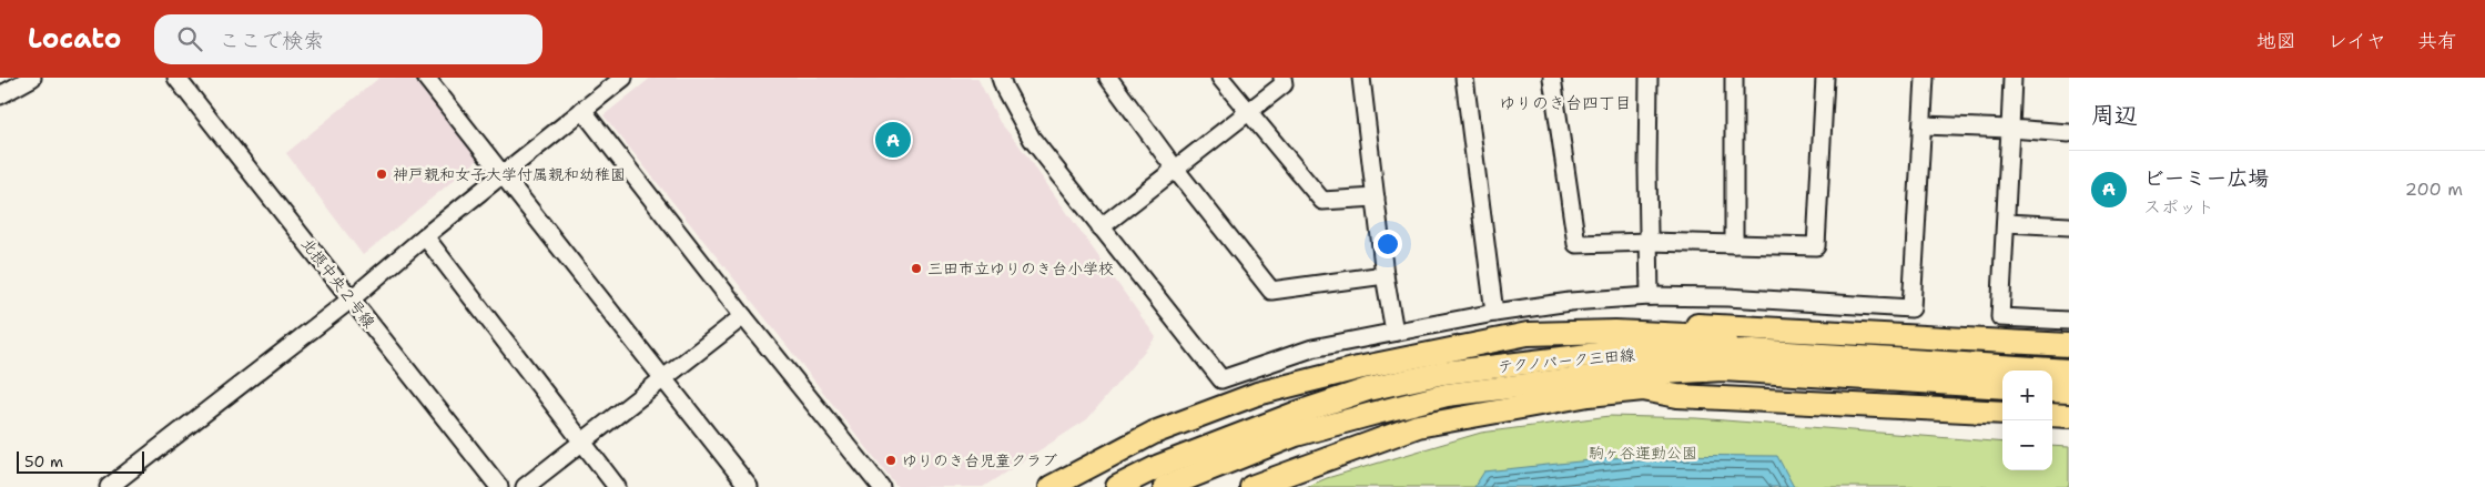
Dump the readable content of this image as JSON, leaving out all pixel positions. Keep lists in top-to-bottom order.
{
  "streets": {
    "main road": ["テクノパーク三田線"],
    "street": ["北摂中央２号線"]
  },
  "districts": ["ゆりのき台四丁目"],
  "parks": ["駒ヶ谷運動公園"],
  "places": ["神戸親和女子大学付属親和幼稚園", "三田市立ゆりのき台小学校", "ゆりのき台児童クラブ"],
  "scale_bar": "50 m",
  "page": {
    "header": "Locato",
    "search": "ここで検索",
    "nav": ["地図", "レイヤ", "共有"],
    "heading": "周辺",
    "pins": "A",
    "list": [
      {
        "mark": "A",
        "name": "ビーミー広場",
        "note": "スポット",
        "value": "200 m"
      }
    ],
    "map_buttons": ["+", "−"],
    "scale": "50 m"
  }
}
